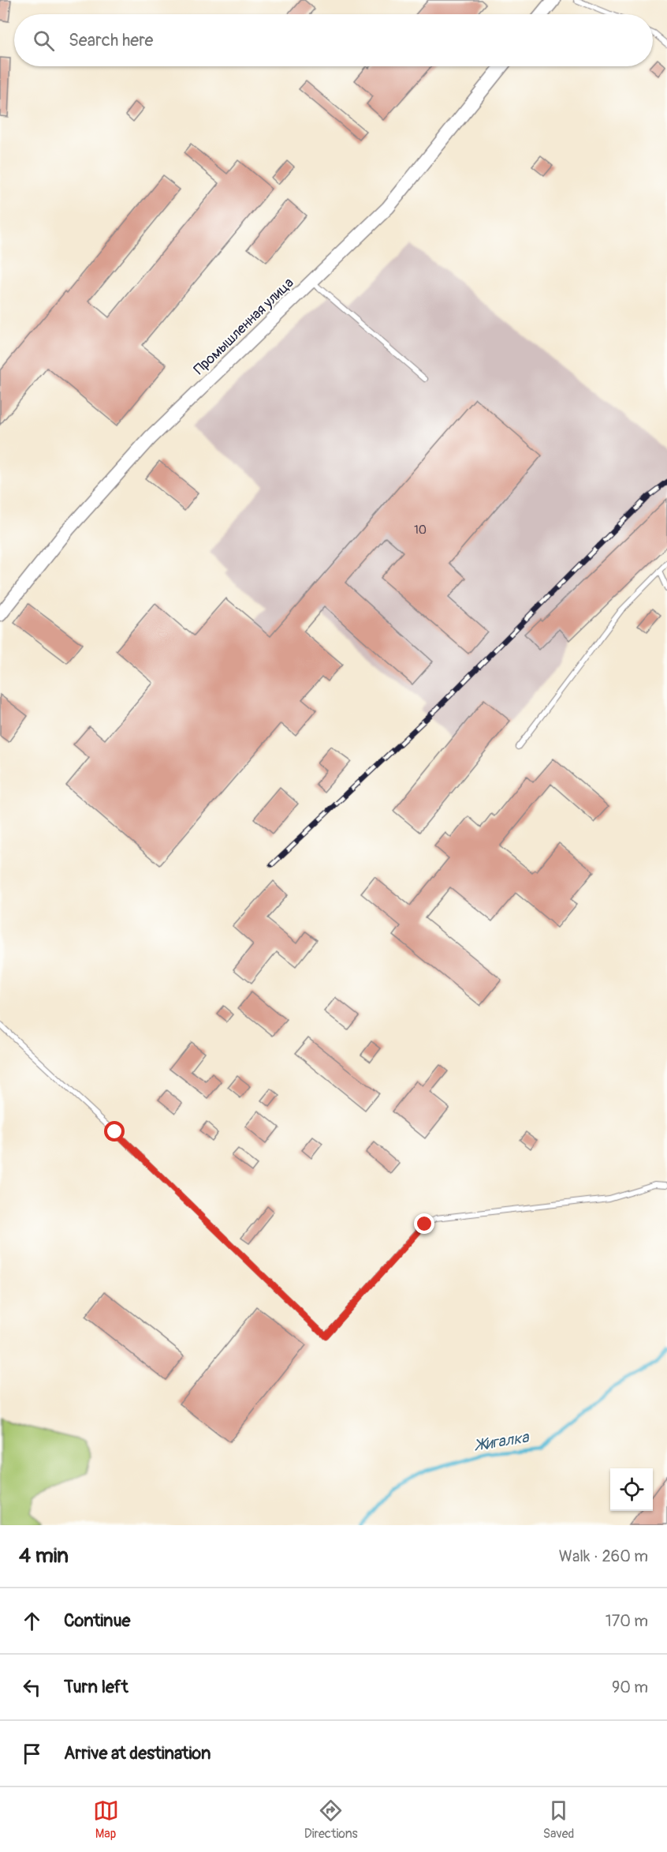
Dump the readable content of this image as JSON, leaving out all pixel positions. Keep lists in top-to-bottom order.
{
  "streets": {
    "street": ["Промышленная улица"]
  },
  "water": ["Жигалка"],
  "house_numbers": ["10"],
  "page": {
    "search": "Search here",
    "heading": ["4 min", "Walk · 260 m"],
    "list": [
      ["Continue", "170 m"],
      ["Turn left", "90 m"],
      "Arrive at destination"
    ],
    "nav": ["Map", "Directions", "Saved"]
  }
}
